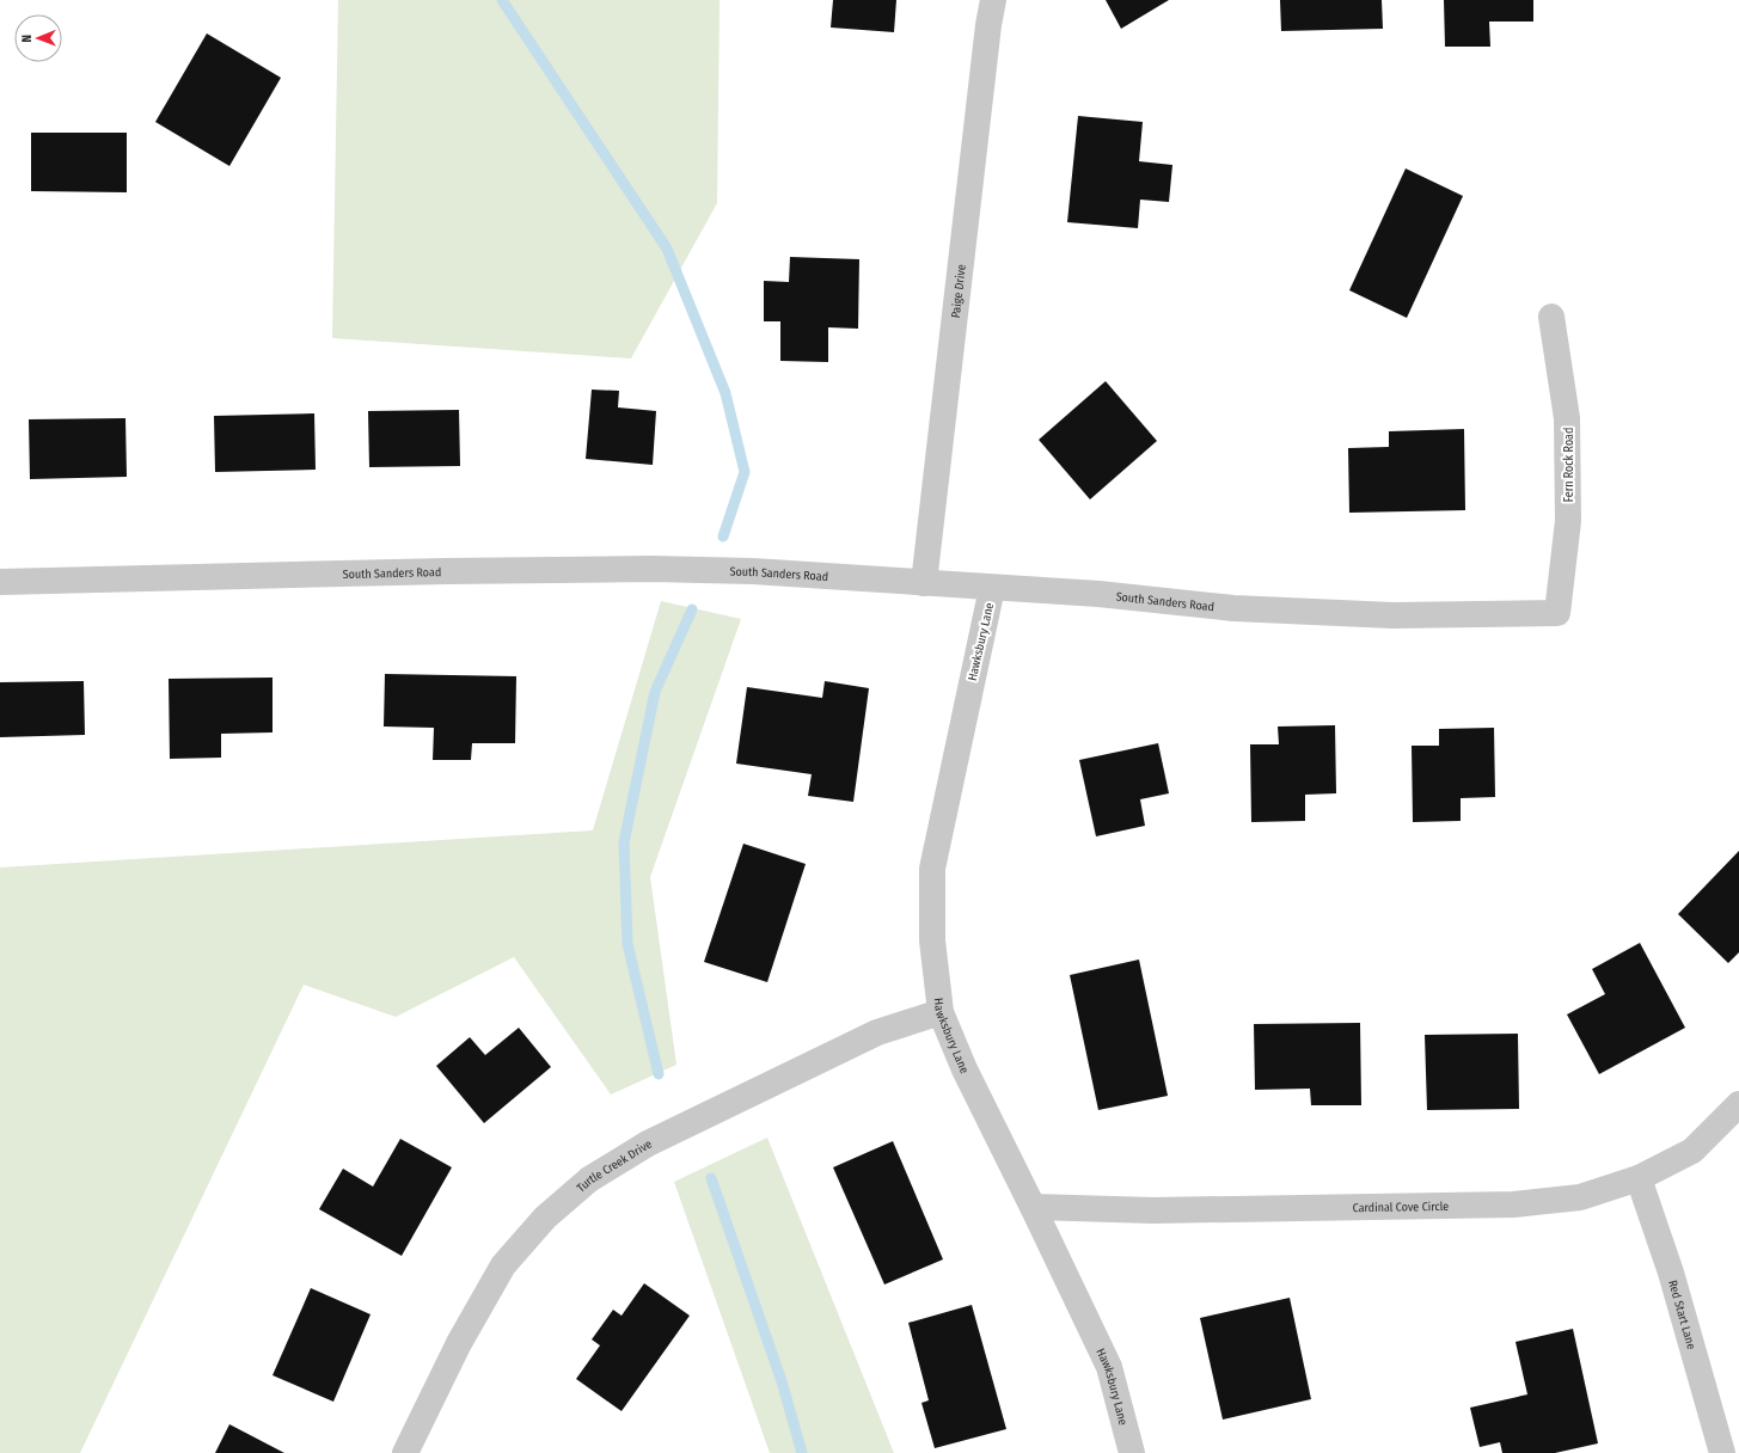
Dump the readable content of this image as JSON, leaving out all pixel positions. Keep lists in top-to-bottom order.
{
  "streets": {
    "street": [
      "Paige Drive",
      "Fern Rock Road",
      "South Sanders Road",
      "Hawksbury Lane",
      "Turtle Creek Drive",
      "Cardinal Cove Circle",
      "Red Start Lane"
    ]
  },
  "crossings": [
    ["Paige Drive", "South Sanders Road"],
    ["Fern Rock Road", "South Sanders Road"],
    ["South Sanders Road", "Hawksbury Lane"],
    ["Hawksbury Lane", "Turtle Creek Drive"],
    ["Hawksbury Lane", "Cardinal Cove Circle"],
    ["Cardinal Cove Circle", "Red Start Lane"]
  ],
  "north": "left"
}
